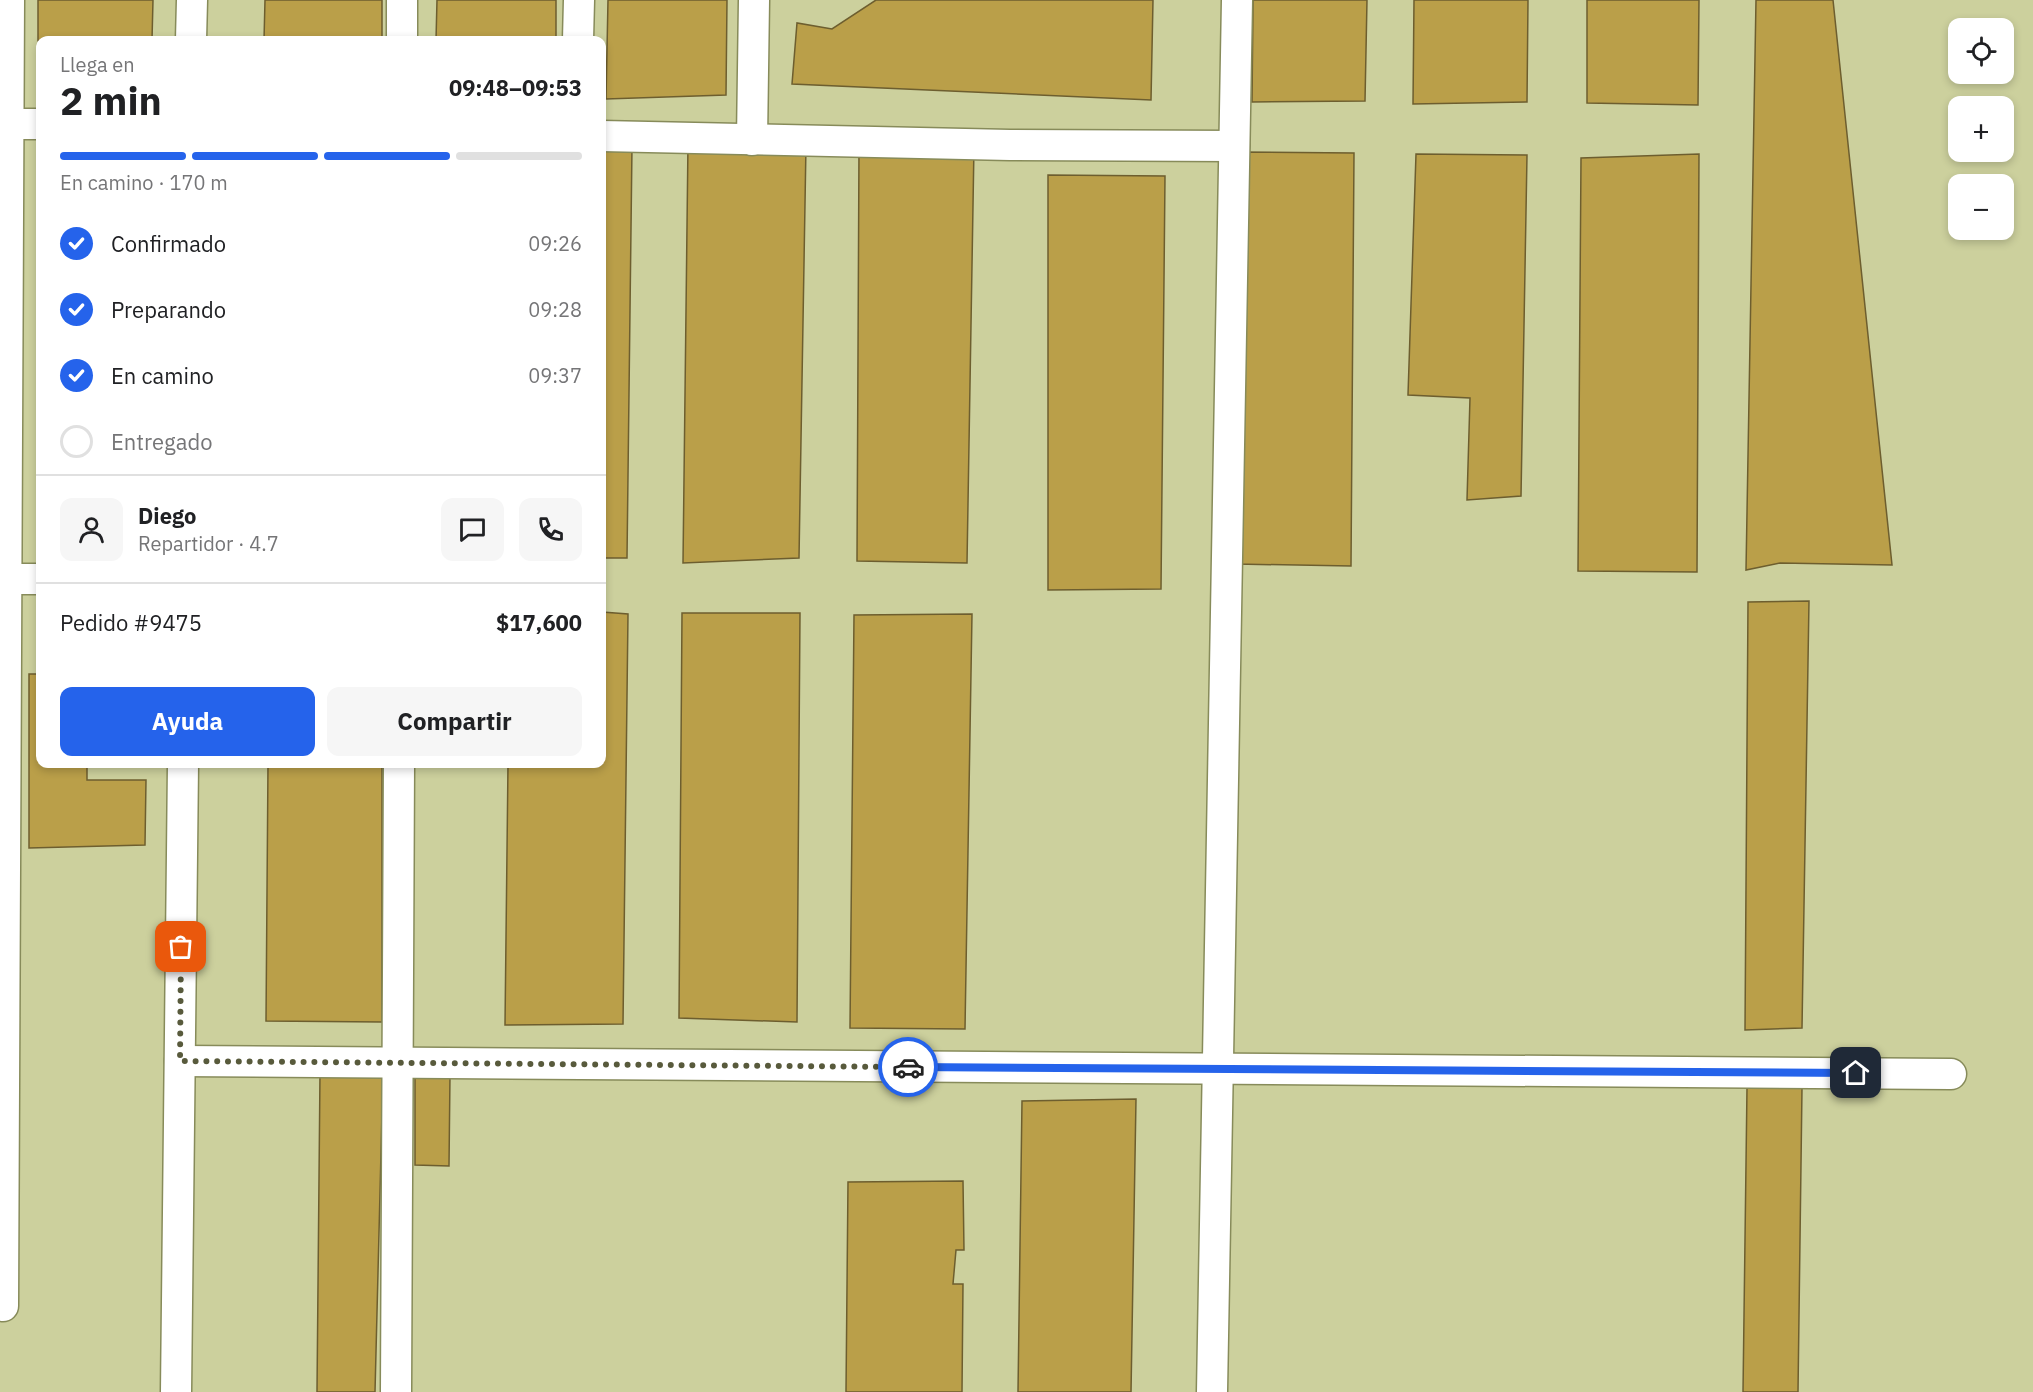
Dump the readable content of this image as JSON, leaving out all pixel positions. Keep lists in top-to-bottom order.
{
  "page": {
    "map_buttons": ["+", "−"],
    "heading": ["2 min", "Llega en", "09:48–09:53"],
    "panel": [
      "Diego",
      "Repartidor · 4.7",
      "Pedido #9475",
      "$17,600"
    ],
    "bar": "En camino · 170 m",
    "list": [
      ["Confirmado", "09:26"],
      ["Preparando", "09:28"],
      ["En camino", "09:37"],
      "Entregado"
    ],
    "buttons": ["Ayuda", "Compartir"]
  }
}
